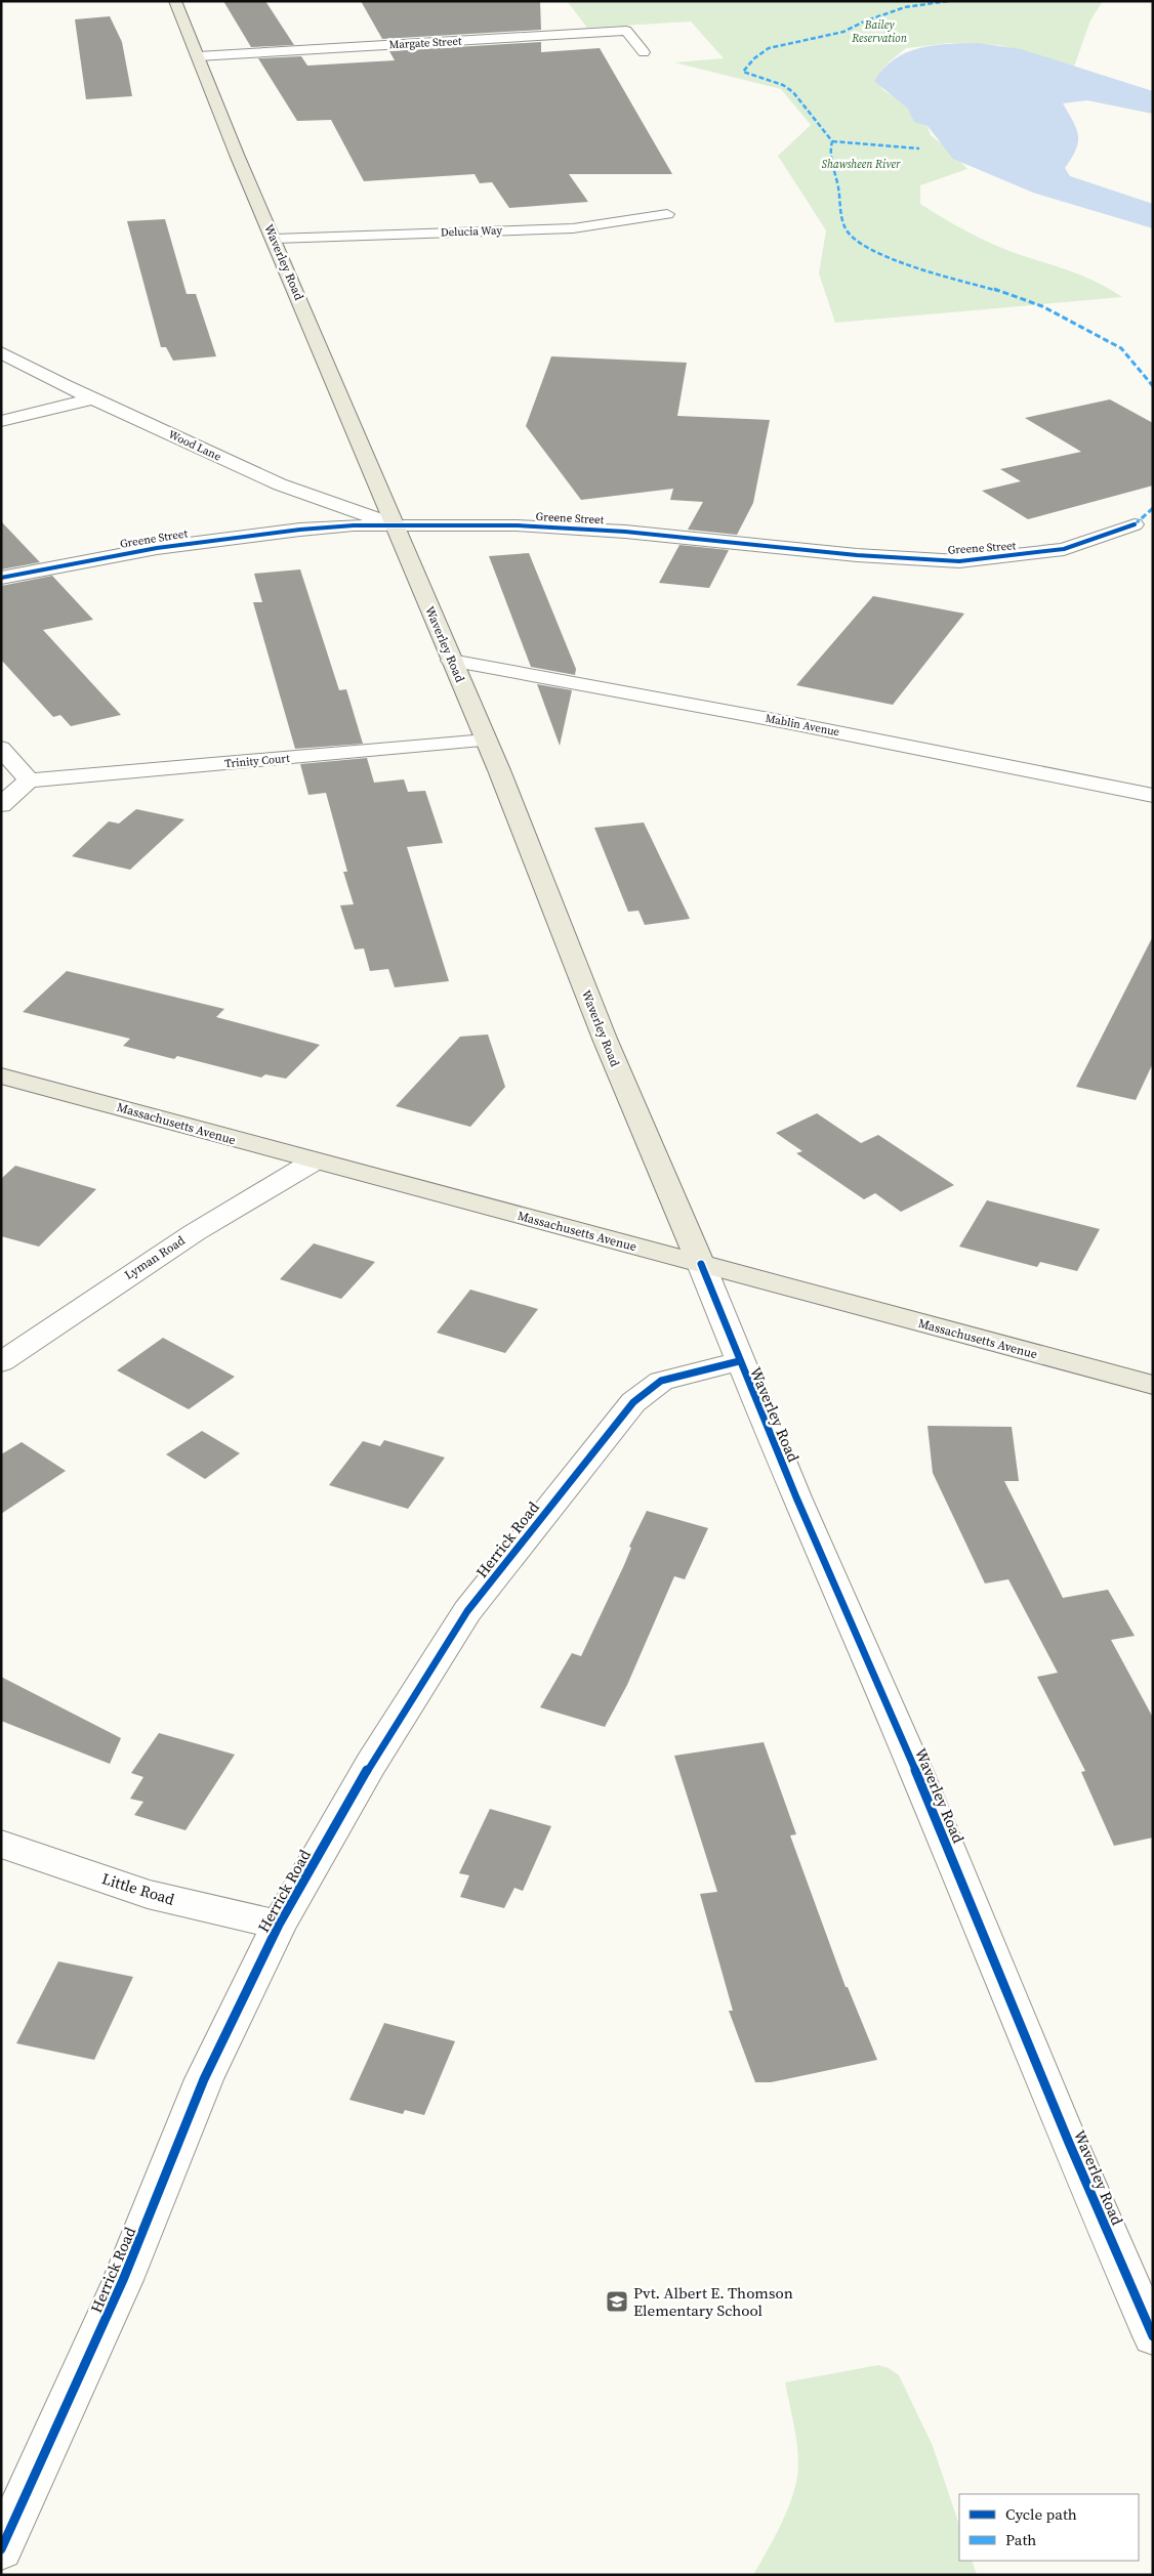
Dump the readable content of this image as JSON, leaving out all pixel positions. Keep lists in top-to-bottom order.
{
  "streets": {
    "main road": ["Waverley Road", "Massachusetts Avenue"],
    "street": [
      "Margate Street",
      "Delucia Way",
      "Wood Lane",
      "Greene Street",
      "Mablin Avenue",
      "Trinity Court",
      "Lyman Road",
      "Herrick Road",
      "Little Road"
    ]
  },
  "crossings": [
    ["Margate Street", "Waverley Road"],
    ["Delucia Way", "Waverley Road"],
    ["Waverley Road", "Wood Lane"],
    ["Waverley Road", "Greene Street"],
    ["Waverley Road", "Mablin Avenue"],
    ["Waverley Road", "Trinity Court"],
    ["Waverley Road", "Massachusetts Avenue"],
    ["Waverley Road", "Herrick Road"],
    ["Wood Lane", "Greene Street"],
    ["Massachusetts Avenue", "Lyman Road"],
    ["Herrick Road", "Little Road"]
  ],
  "parks": ["Bailey Reservation", "Shawsheen River"],
  "places": {
    "school or university": ["Pvt. Albert E. Thomson Elementary School"]
  },
  "legend": ["Cycle path", "Path"]
}
